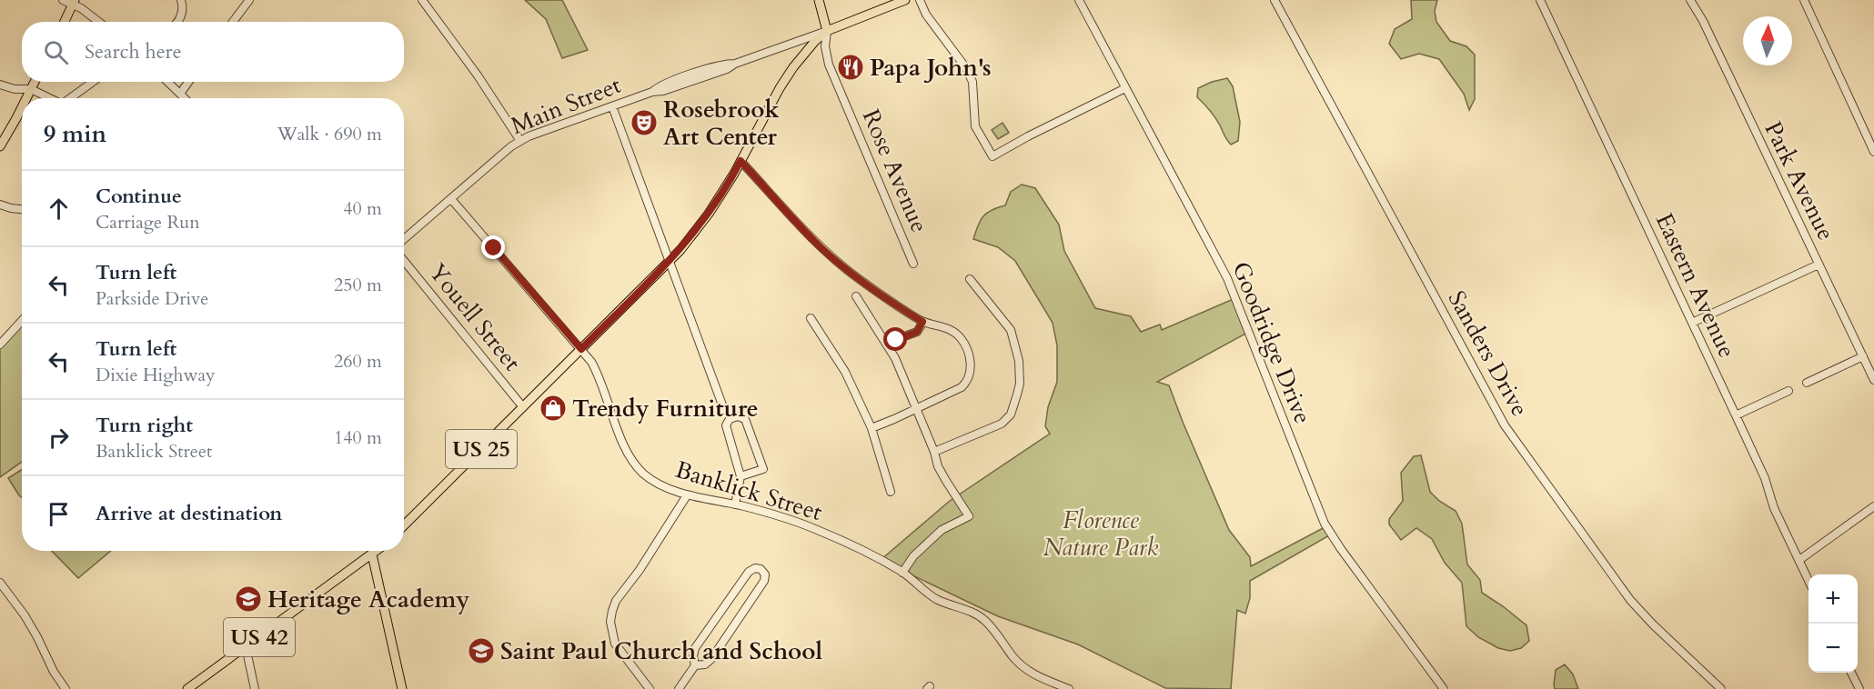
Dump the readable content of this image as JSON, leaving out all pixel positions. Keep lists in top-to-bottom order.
{
  "streets": {
    "main road": ["US 25", "US 42"],
    "street": [
      "Main Street",
      "Rose Avenue",
      "Park Avenue",
      "Eastern Avenue",
      "Youell Street",
      "Goodridge Drive",
      "Sanders Drive",
      "Banklick Street"
    ]
  },
  "crossings": [
    ["Main Street", "Rose Avenue"],
    ["Main Street", "US 25"],
    ["Main Street", "Banklick Street"],
    ["Rose Avenue", "US 25"],
    ["Youell Street", "US 25"],
    ["US 25", "Banklick Street"]
  ],
  "parks": ["Florence Nature Park"],
  "places": {
    "restaurant": ["Papa John's"],
    "theatre": ["Rosebrook Art Center"],
    "shop": ["Trendy Furniture"],
    "school or university": ["Heritage Academy", "Saint Paul Church and School"]
  },
  "north": "top",
  "page": {
    "search": "Search here",
    "heading": ["9 min", "Walk · 690 m"],
    "list": [
      ["Continue", "Carriage Run", "40 m"],
      ["Turn left", "Parkside Drive", "250 m"],
      ["Turn left", "Dixie Highway", "260 m"],
      ["Turn right", "Banklick Street", "140 m"],
      "Arrive at destination"
    ],
    "map_buttons": ["+", "−"]
  }
}
